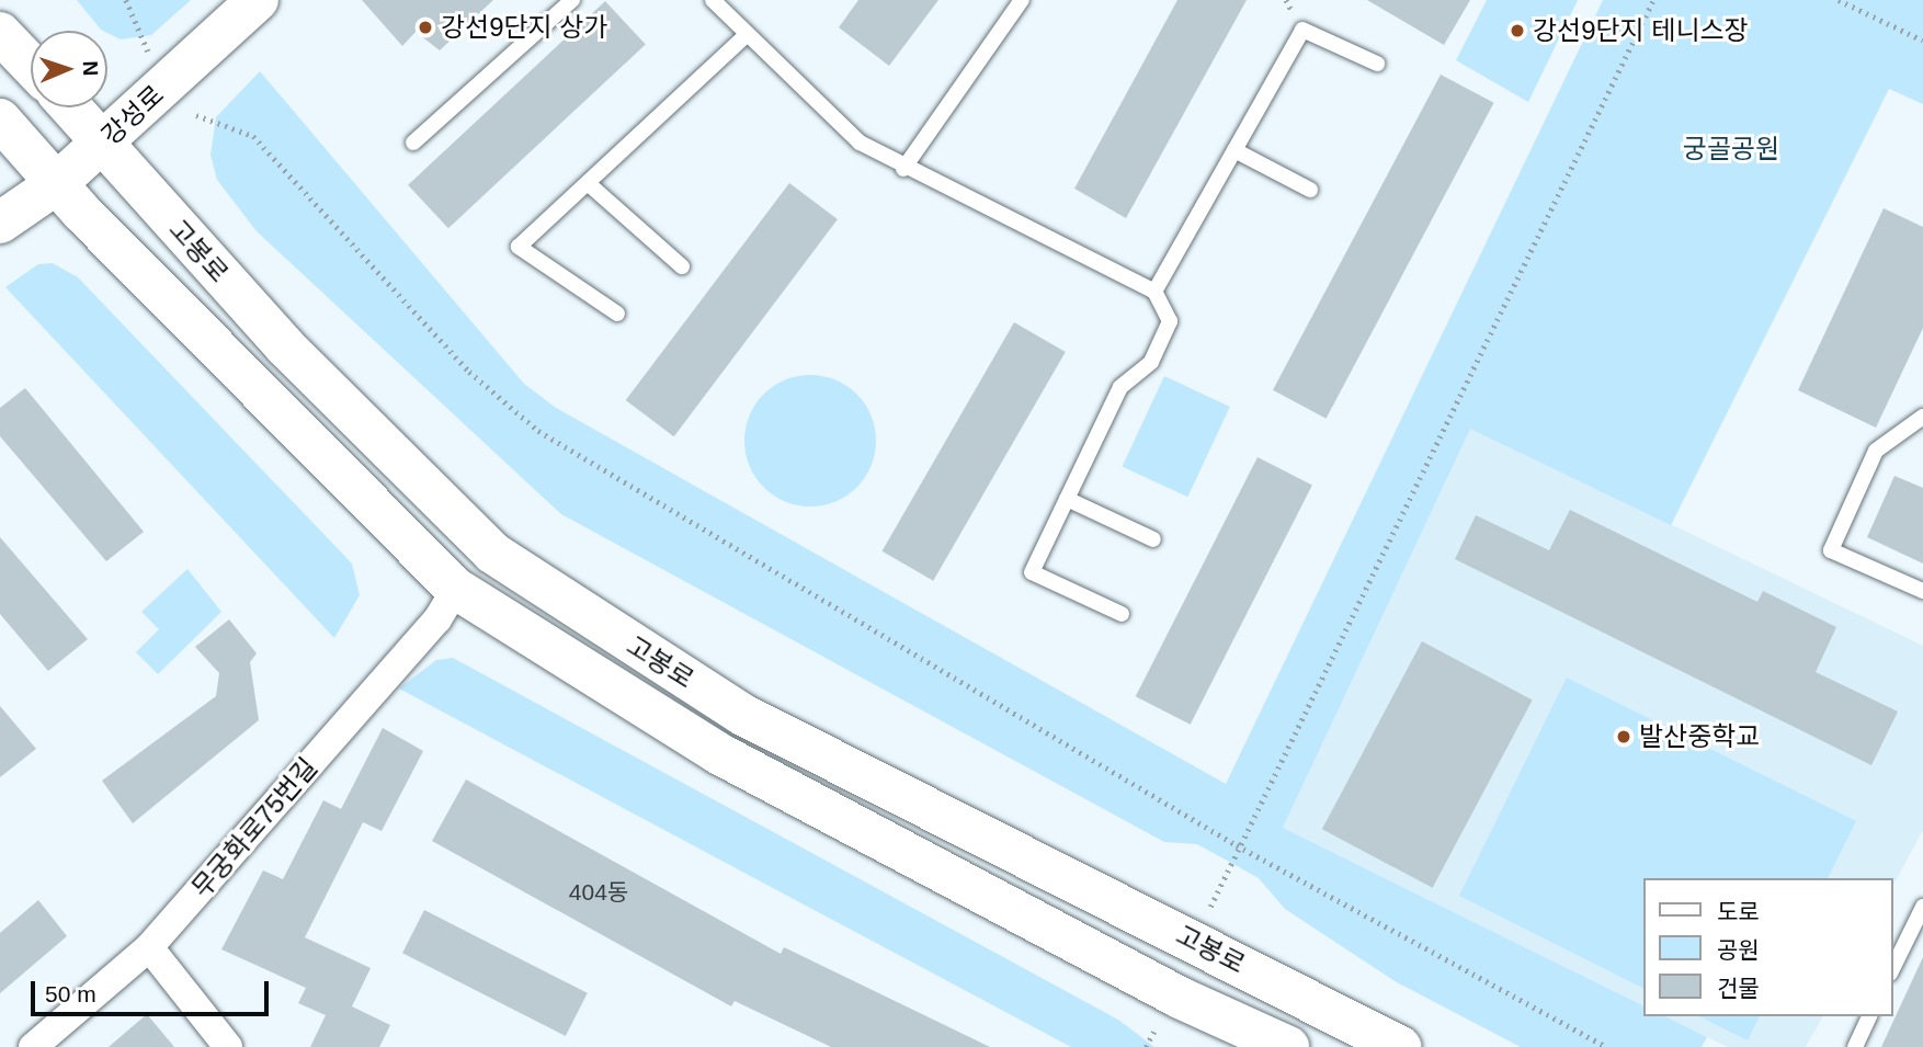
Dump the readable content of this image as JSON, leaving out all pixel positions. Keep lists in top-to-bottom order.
{
  "streets": {
    "main road": ["강성로", "고봉로"],
    "street": ["무궁화로75번길"]
  },
  "crossings": [
    ["강성로", "고봉로"],
    ["고봉로", "무궁화로75번길"]
  ],
  "parks": ["궁골공원"],
  "places": ["강선9단지 상가", "강선9단지 테니스장", "발산중학교"],
  "house_numbers": ["404동"],
  "legend": ["도로", "공원", "건물"],
  "scale_bar": "50 m",
  "north": "right"
}
